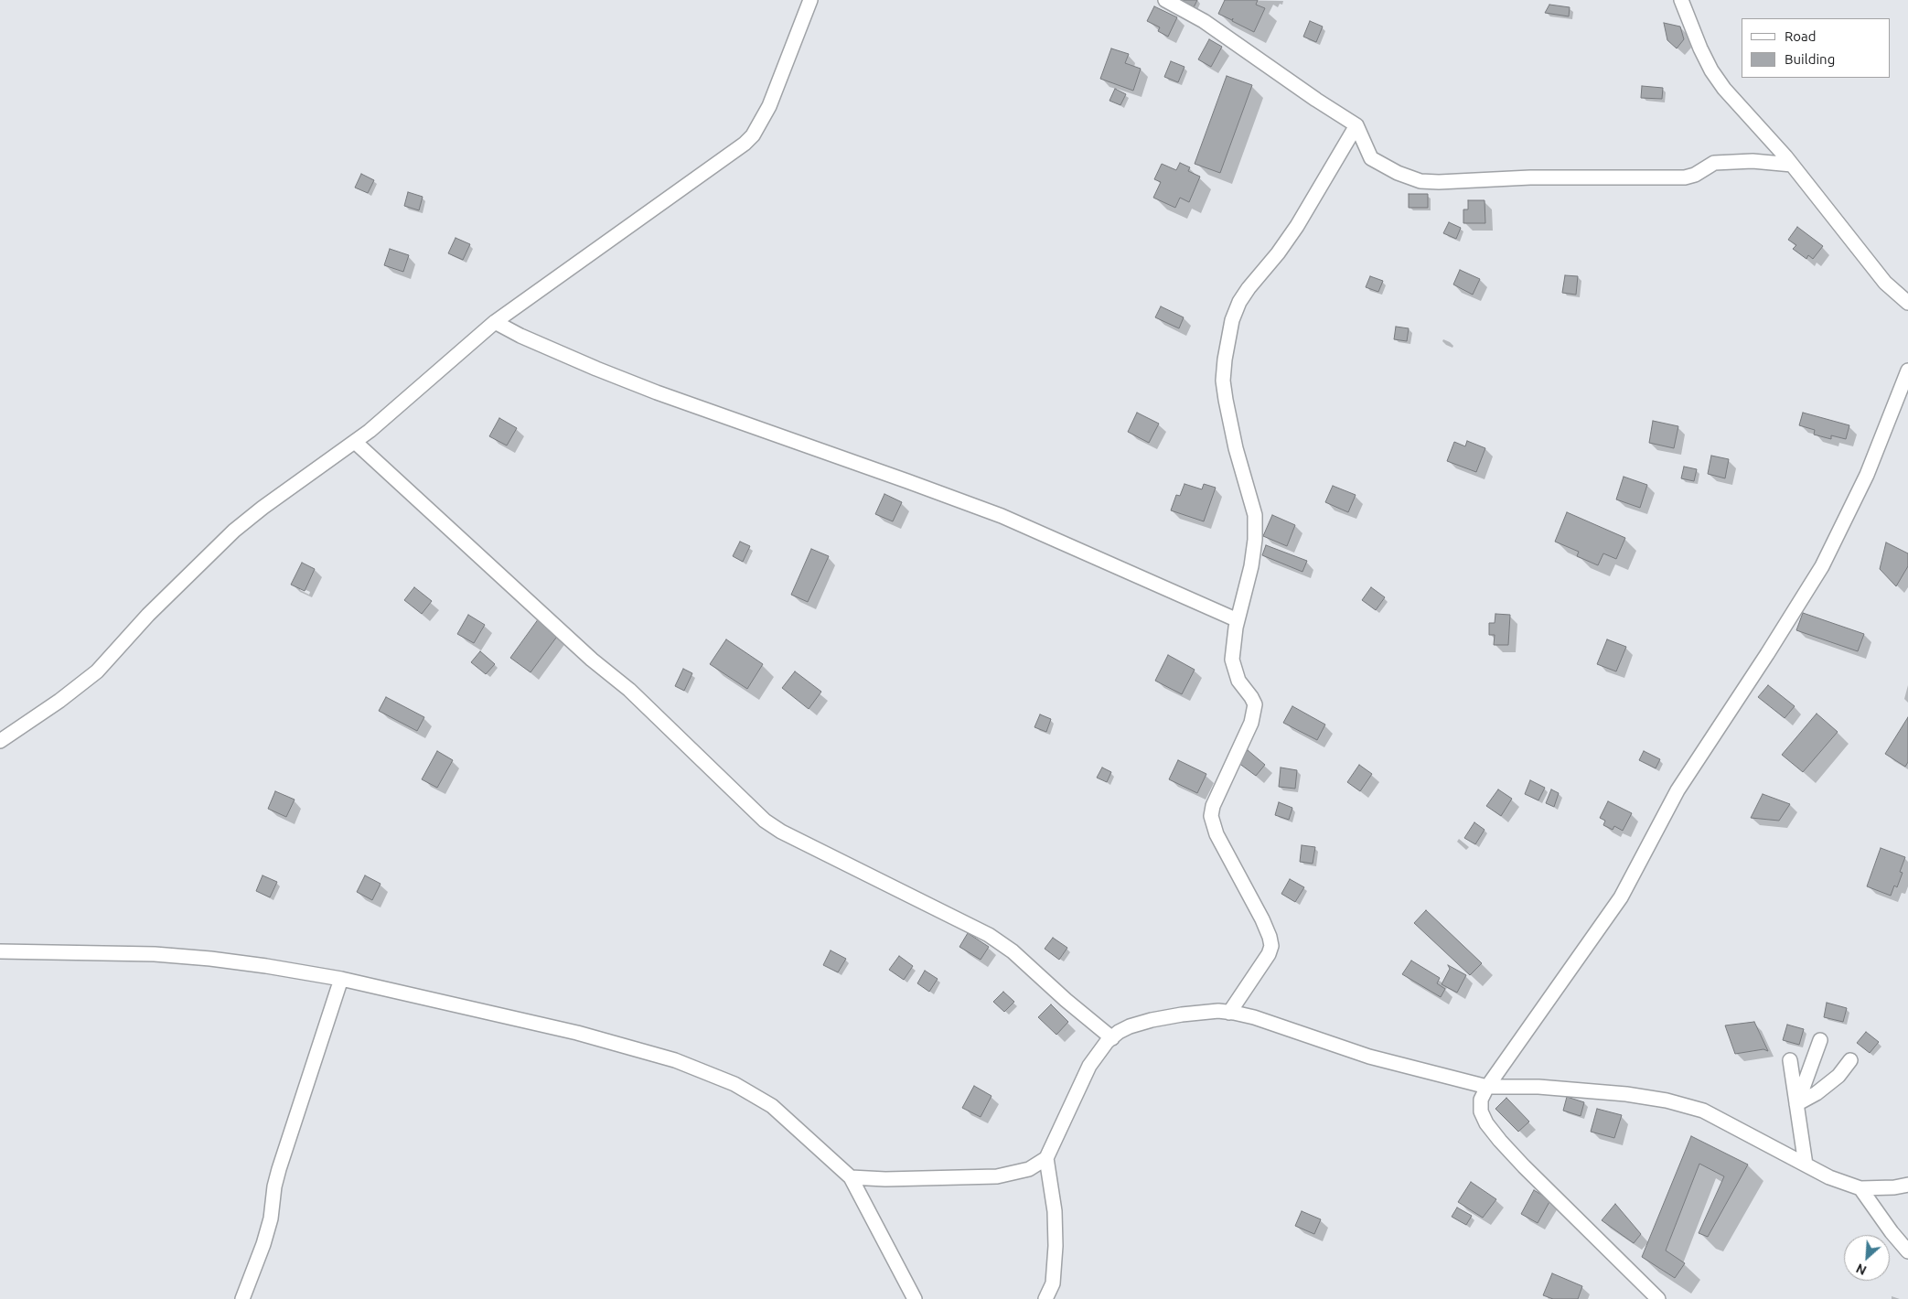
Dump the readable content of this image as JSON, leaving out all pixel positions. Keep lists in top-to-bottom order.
{
  "legend": ["Road", "Building"],
  "north": "bottom left"
}
